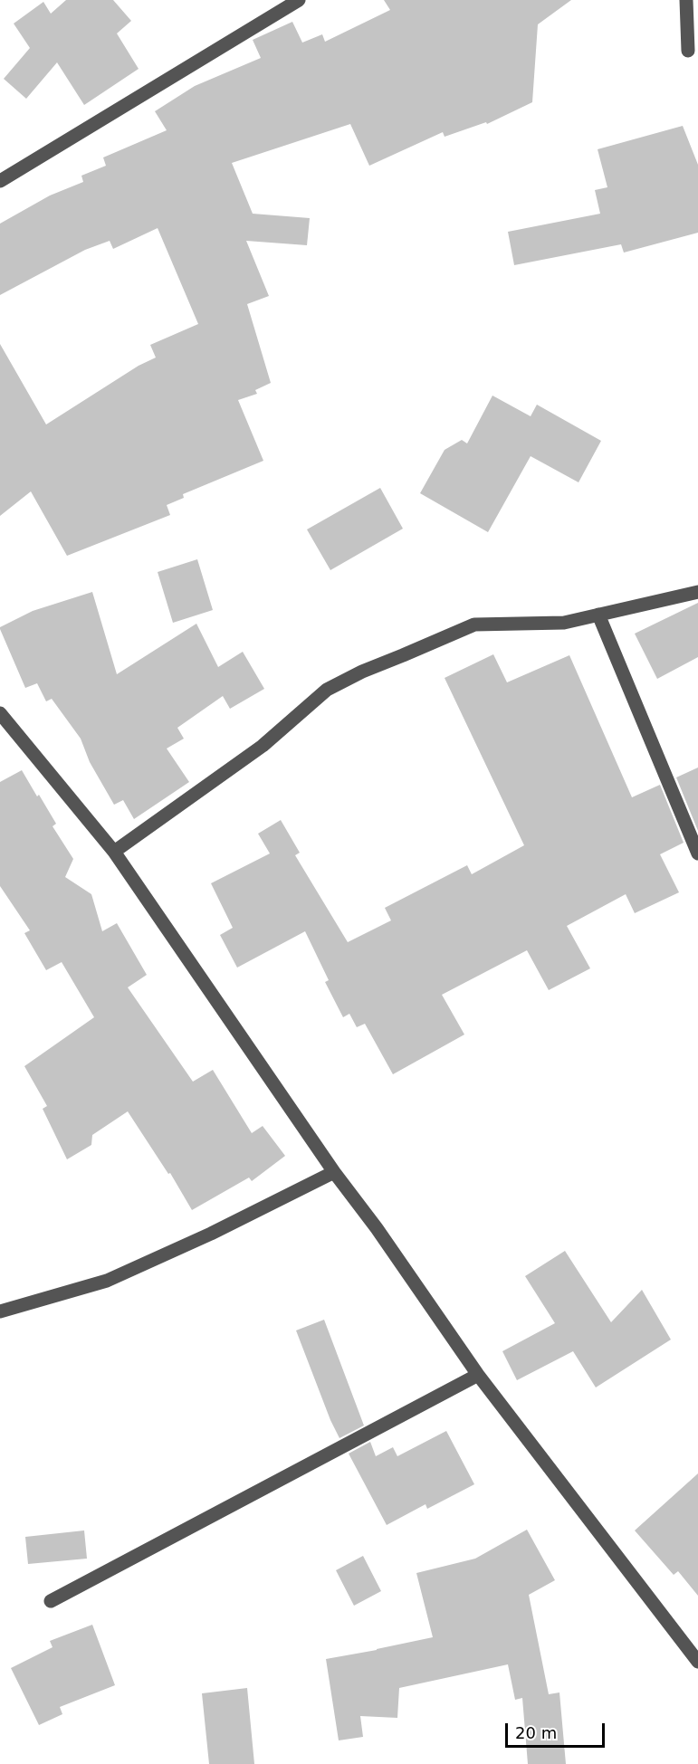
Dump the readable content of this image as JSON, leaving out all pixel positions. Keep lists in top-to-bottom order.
{
  "scale_bar": "20 m"
}
